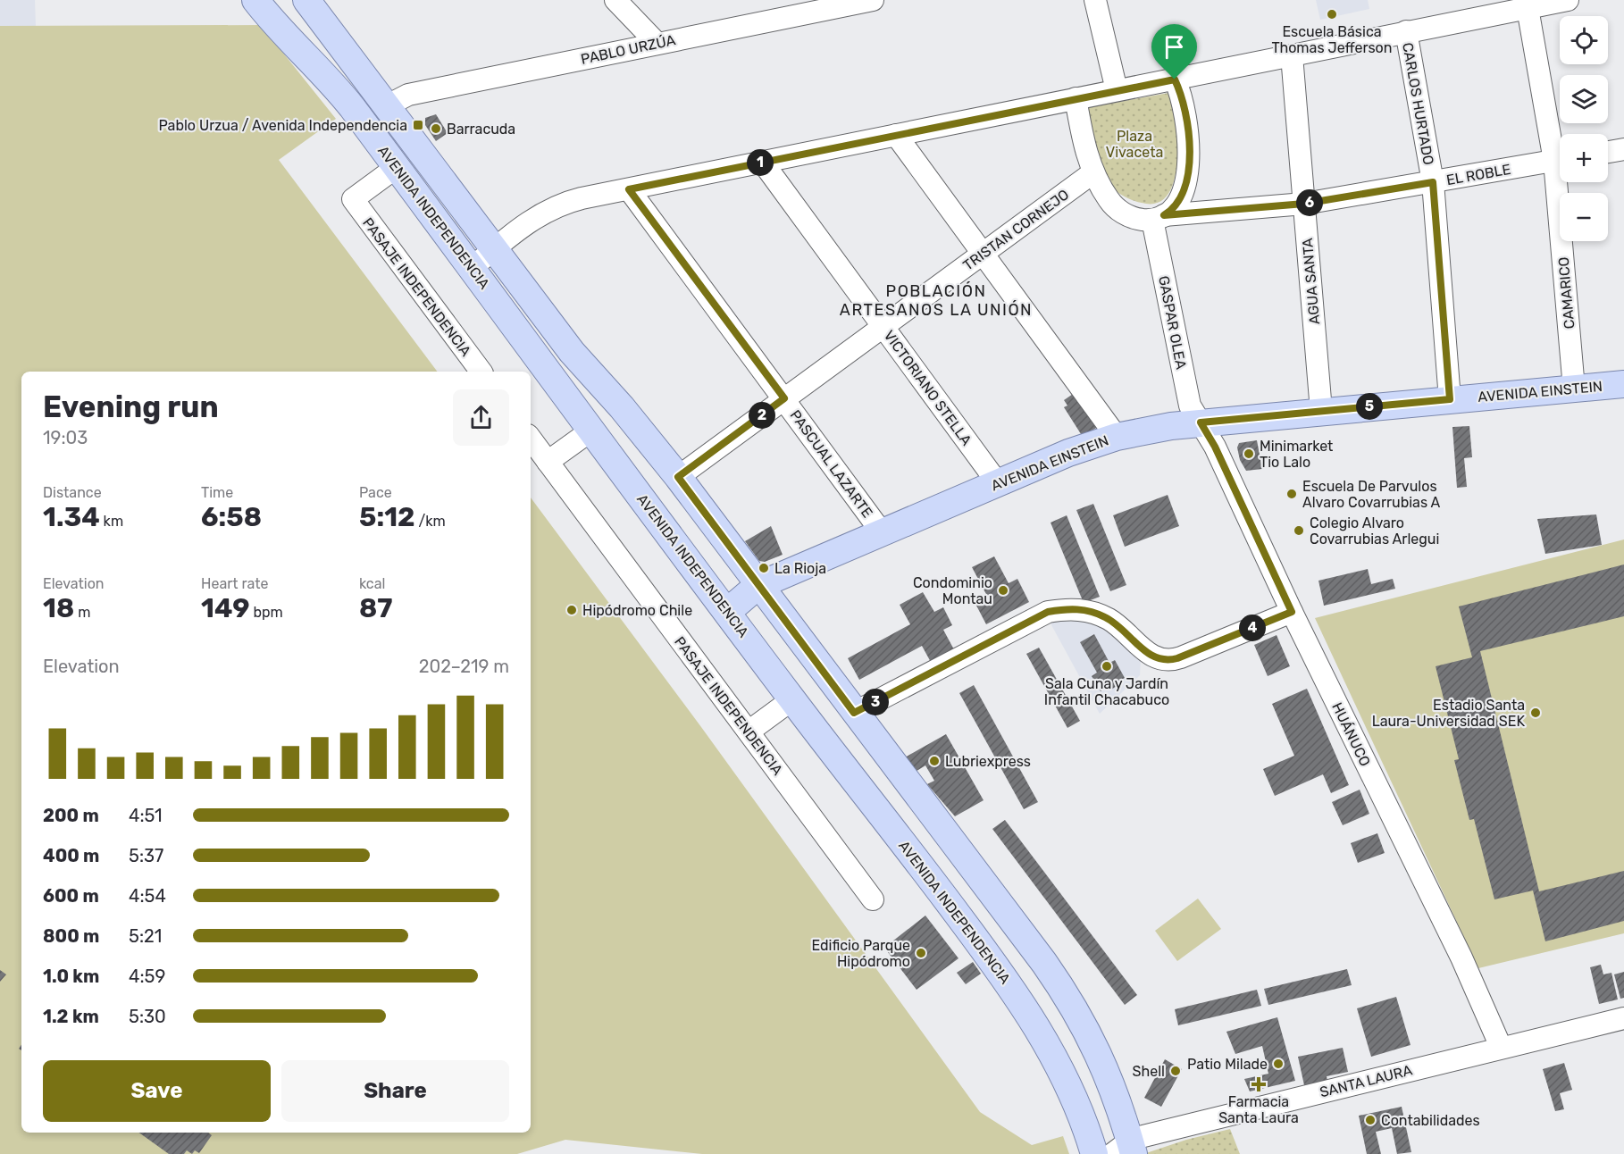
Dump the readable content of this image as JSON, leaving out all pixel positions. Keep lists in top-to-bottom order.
{
  "streets": {
    "main road": ["AVENIDA INDEPENDENCIA", "AVENIDA EINSTEIN"],
    "street": [
      "PABLO URZÚA",
      "CARLOS HURTADO",
      "EL ROBLE",
      "TRISTAN CORNEJO",
      "AGUA SANTA",
      "PASAJE INDEPENDENCIA",
      "CAMARICO",
      "GASPAR OLEA",
      "VICTORIANO STELLA",
      "PASCUAL LAZARTE",
      "HUÁNUCO",
      "SANTA LAURA"
    ]
  },
  "crossings": [
    ["PABLO URZÚA", "AVENIDA INDEPENDENCIA"],
    ["CARLOS HURTADO", "EL ROBLE"],
    ["CARLOS HURTADO", "AVENIDA EINSTEIN"],
    ["EL ROBLE", "AGUA SANTA"],
    ["EL ROBLE", "GASPAR OLEA"],
    ["AVENIDA INDEPENDENCIA", "TRISTAN CORNEJO"],
    ["AVENIDA INDEPENDENCIA", "PASAJE INDEPENDENCIA"],
    ["AVENIDA INDEPENDENCIA", "AVENIDA EINSTEIN"],
    ["AVENIDA INDEPENDENCIA", "SANTA LAURA"],
    ["TRISTAN CORNEJO", "VICTORIANO STELLA"],
    ["TRISTAN CORNEJO", "PASCUAL LAZARTE"],
    ["AGUA SANTA", "AVENIDA EINSTEIN"],
    ["CAMARICO", "AVENIDA EINSTEIN"],
    ["GASPAR OLEA", "AVENIDA EINSTEIN"],
    ["GASPAR OLEA", "HUÁNUCO"],
    ["VICTORIANO STELLA", "AVENIDA EINSTEIN"],
    ["AVENIDA EINSTEIN", "PASCUAL LAZARTE"],
    ["AVENIDA EINSTEIN", "HUÁNUCO"],
    ["HUÁNUCO", "SANTA LAURA"]
  ],
  "districts": ["POBLACIÓN ARTESANOS LA UNIÓN"],
  "parks": ["Plaza Vivaceta"],
  "places": {
    "other": [
      "Escuela Básica Thomas Jefferson",
      "Barracuda",
      "Minimarket Tio Lalo",
      "Escuela De Parvulos Alvaro Covarrubias A",
      "Colegio Alvaro Covarrubias Arlegui",
      "La Rioja",
      "Condominio Montau",
      "Hipódromo Chile",
      "Sala Cuna y Jardín Infantil Chacabuco",
      "Estadio Santa Laura-Universidad SEK",
      "Lubriexpress",
      "Edificio Parque Hipódromo",
      "Patio Milade",
      "Shell",
      "Contabilidades"
    ],
    "transit": ["Pablo Urzua / Avenida Independencia"],
    "health": ["Farmacia Santa Laura"]
  },
  "page": {
    "map_buttons": ["+", "−"],
    "pins": [
      "1",
      "6",
      "5",
      "2",
      "4",
      "3"
    ],
    "heading": ["Evening run", "19:03"],
    "stats": [
      ["Distance", "1.34 km"],
      ["Time", "6:58"],
      ["Pace", "5:12 /km"],
      ["Elevation", "18 m"],
      ["Heart rate", "149 bpm"],
      ["kcal", "87"]
    ],
    "chart": ["Elevation", "202–219 m"],
    "list": [
      {
        "name": "200 m",
        "note": "4:51"
      },
      {
        "name": "400 m",
        "note": "5:37"
      },
      {
        "name": "600 m",
        "note": "4:54"
      },
      {
        "name": "800 m",
        "note": "5:21"
      },
      {
        "name": "1.0 km",
        "note": "4:59"
      },
      {
        "name": "1.2 km",
        "note": "5:30"
      }
    ],
    "buttons": ["Save", "Share"]
  }
}
